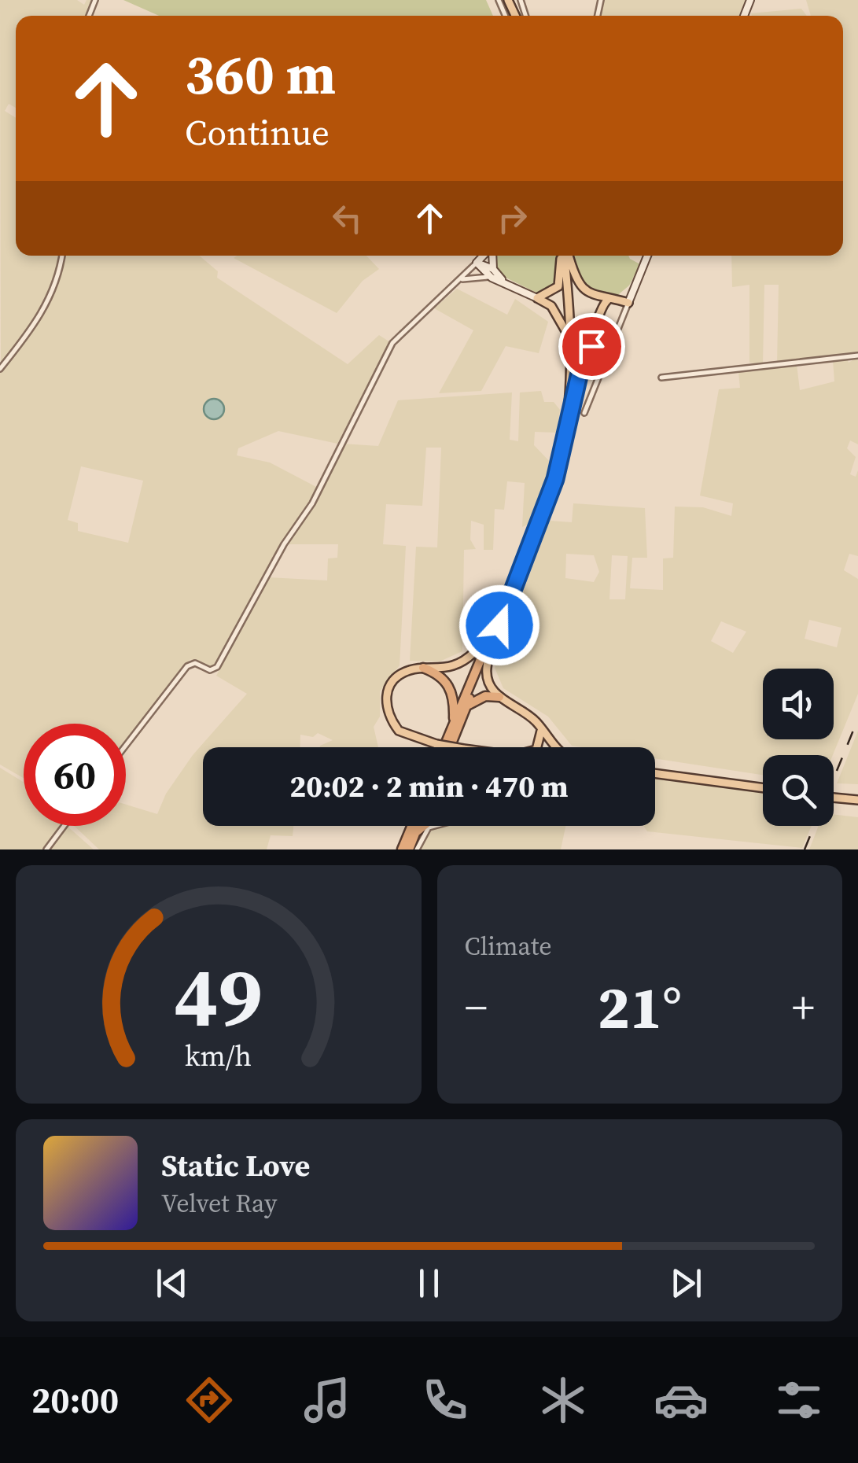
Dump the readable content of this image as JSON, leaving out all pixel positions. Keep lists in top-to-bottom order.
{
  "page": {
    "turn": ["360 m", "Continue"],
    "limit": "60",
    "trip": "20:02 · 2 min · 470 m",
    "tile": "Climate",
    "heat": ["−", "21°", "+"],
    "song": ["Static Love", "Velvet Ray"],
    "tabs": "20:00",
    "gauge": ["49", "km/h"]
  }
}
